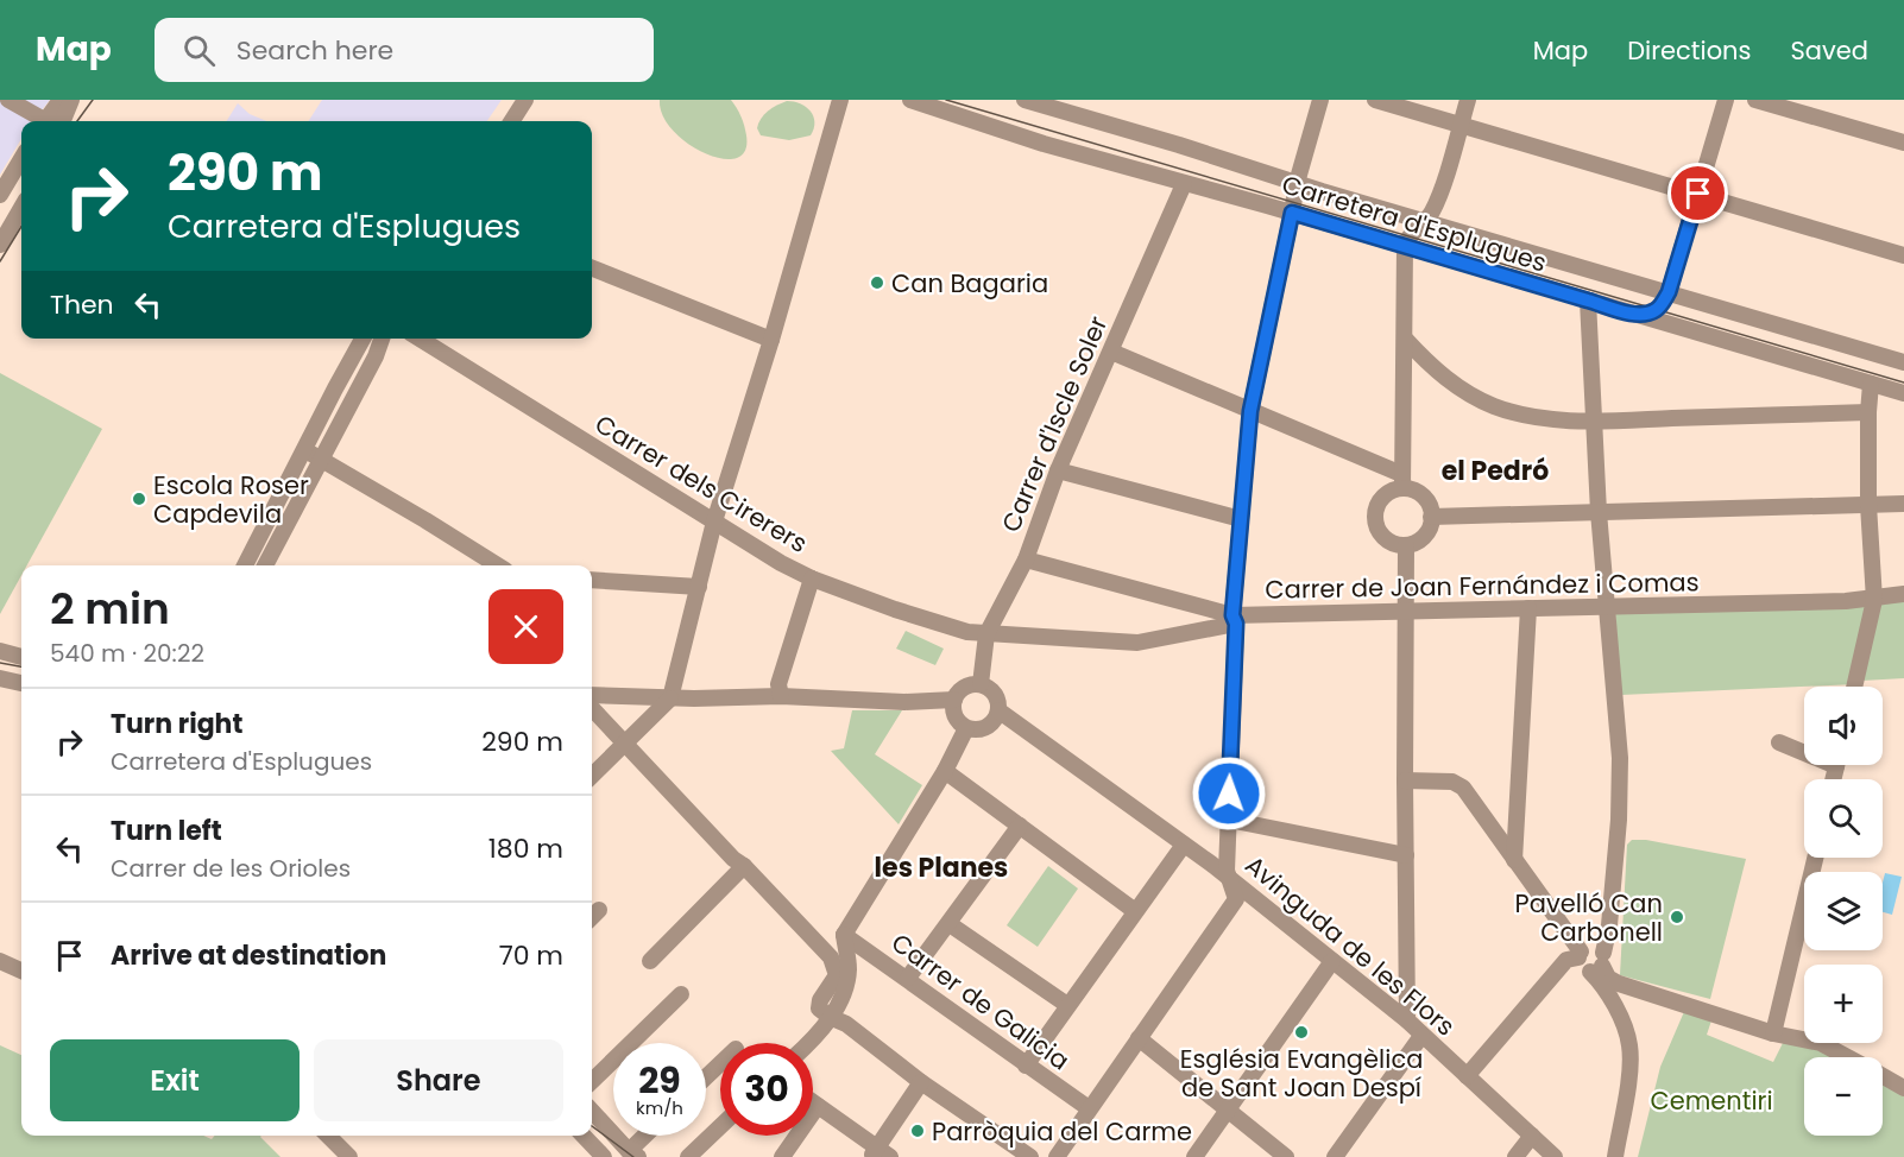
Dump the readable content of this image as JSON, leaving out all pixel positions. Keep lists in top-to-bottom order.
{
  "streets": {
    "street": [
      "Carretera d'Esplugues",
      "Carrer d'Iscle Soler",
      "Carrer dels Cirerers",
      "Carrer de Joan Fernández i Comas",
      "Avinguda de les Flors",
      "Carrer de Galicia"
    ]
  },
  "crossings": [
    ["Carretera d'Esplugues", "Carrer d'Iscle Soler"],
    ["Carrer d'Iscle Soler", "Carrer dels Cirerers"],
    ["Carrer d'Iscle Soler", "Carrer de Joan Fernández i Comas"],
    ["Carrer d'Iscle Soler", "Avinguda de les Flors"],
    ["Carrer dels Cirerers", "Carrer de Joan Fernández i Comas"]
  ],
  "districts": ["el Pedró", "les Planes"],
  "parks": ["Cementiri"],
  "places": [
    "Can Bagaria",
    "Escola Roser Capdevila",
    "Pavelló Can Carbonell",
    "Església Evangèlica de Sant Joan Despí",
    "Parròquia del Carme"
  ],
  "page": {
    "header": "Map",
    "search": "Search here",
    "nav": ["Map", "Directions", "Saved"],
    "turn": ["290 m", "Carretera d'Esplugues"],
    "then": "Then",
    "heading": ["2 min", "540 m · 20:22"],
    "map_buttons": ["+", "−"],
    "list": [
      {
        "name": "Turn right",
        "note": "Carretera d'Esplugues",
        "value": "290 m"
      },
      {
        "name": "Turn left",
        "note": "Carrer de les Orioles",
        "value": "180 m"
      },
      {
        "name": "Arrive at destination",
        "value": "70 m"
      }
    ],
    "buttons": ["Exit", "Share"],
    "speed": "29 km/h",
    "limit": "30"
  }
}
